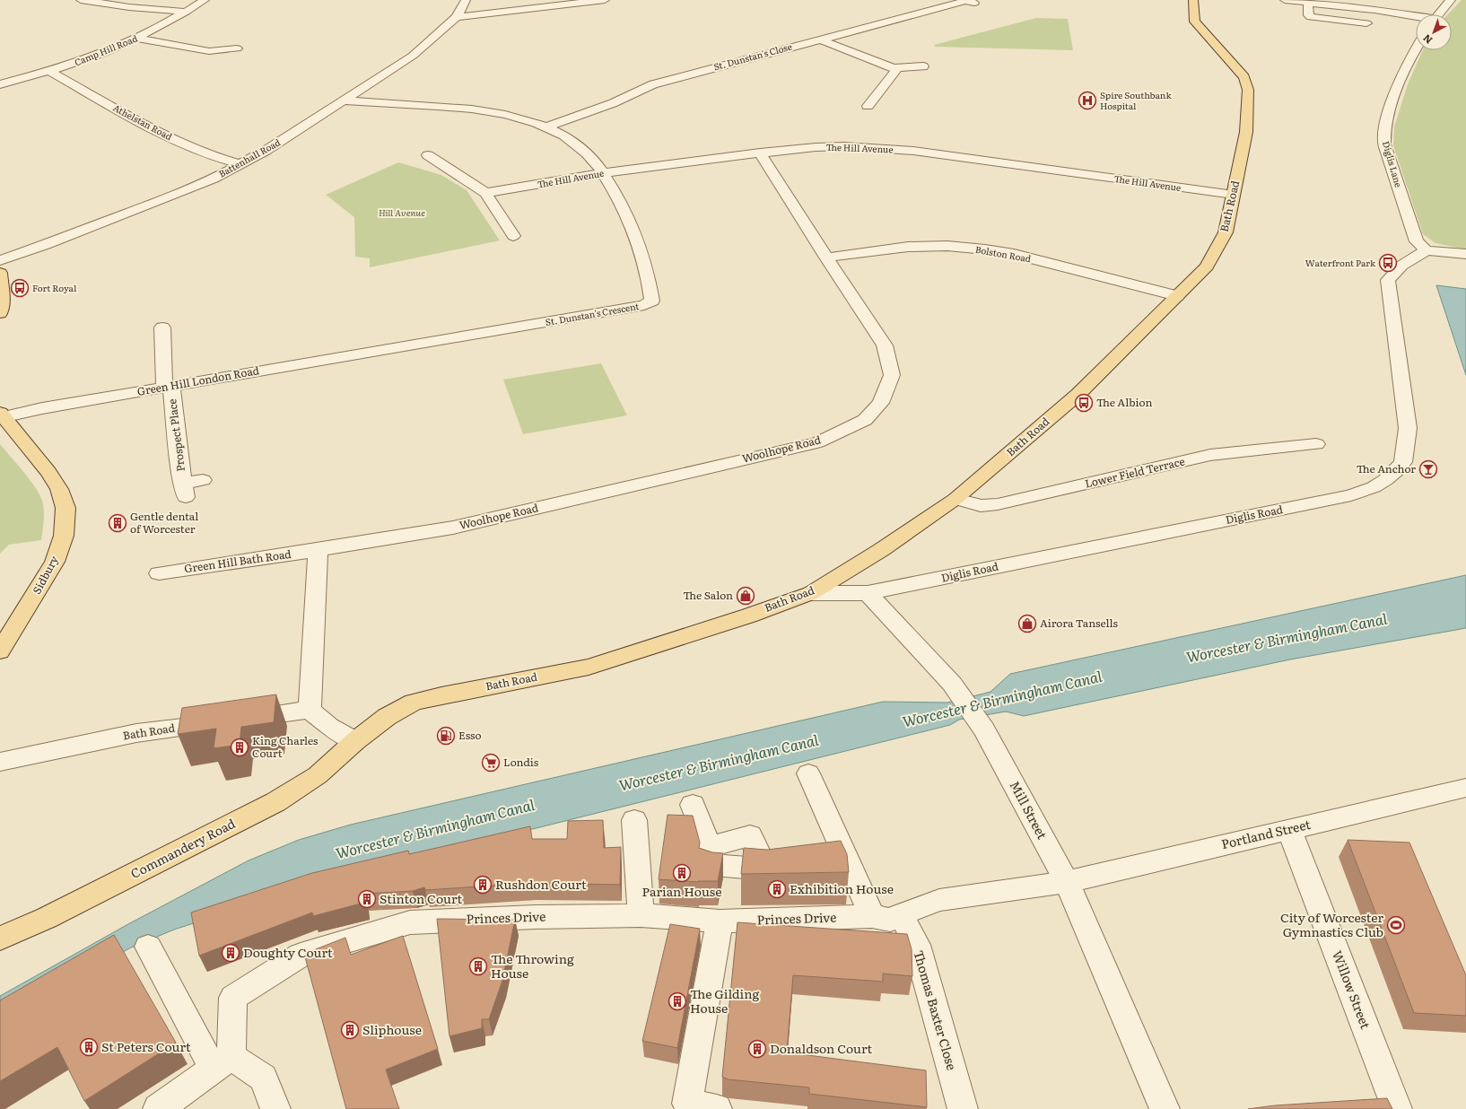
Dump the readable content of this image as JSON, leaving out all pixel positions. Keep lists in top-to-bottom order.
{
  "streets": {
    "main road": ["Bath Road", "Sidbury", "Commandery Road"],
    "street": [
      "Camp Hill Road",
      "St. Dunstan's Close",
      "Athelstan Road",
      "The Hill Avenue",
      "Battenhall Road",
      "Diglis Lane",
      "Bolston Road",
      "St. Dunstan's Crescent",
      "Green Hill London Road",
      "Prospect Place",
      "Woolhope Road",
      "Lower Field Terrace",
      "Diglis Road",
      "Green Hill Bath Road",
      "Mill Street",
      "Portland Street",
      "Princes Drive",
      "Willow Street",
      "Thomas Baxter Close"
    ]
  },
  "crossings": [
    ["Camp Hill Road", "Athelstan Road"],
    ["St. Dunstan's Close", "St. Dunstan's Crescent"],
    ["Athelstan Road", "Battenhall Road"],
    ["The Hill Avenue", "Bath Road"],
    ["The Hill Avenue", "St. Dunstan's Crescent"],
    ["The Hill Avenue", "Woolhope Road"],
    ["Battenhall Road", "St. Dunstan's Crescent"],
    ["Diglis Lane", "Diglis Road"],
    ["Bath Road", "Bolston Road"],
    ["Bath Road", "Lower Field Terrace"],
    ["Bath Road", "Commandery Road"],
    ["Bolston Road", "Woolhope Road"],
    ["St. Dunstan's Crescent", "Green Hill London Road"],
    ["Green Hill London Road", "Prospect Place"],
    ["Green Hill London Road", "Sidbury"],
    ["Woolhope Road", "Green Hill Bath Road"],
    ["Diglis Road", "Mill Street"],
    ["Mill Street", "Portland Street"],
    ["Portland Street", "Princes Drive"],
    ["Portland Street", "Willow Street"],
    ["Portland Street", "Thomas Baxter Close"],
    ["Princes Drive", "Thomas Baxter Close"]
  ],
  "water": ["Worcester & Birmingham Canal"],
  "parks": ["Hill Avenue"],
  "places": {
    "hospital": ["Spire Southbank Hospital"],
    "bus stop": ["Waterfront Park", "Fort Royal", "The Albion"],
    "bar": ["The Anchor"],
    "building": [
      "Gentle dental of Worcester",
      "King Charles Court",
      "Parian House",
      "Rushdon Court",
      "Exhibition House",
      "Stinton Court",
      "Doughty Court",
      "The Throwing House",
      "The Gilding House",
      "Sliphouse",
      "St Peters Court",
      "Donaldson Court"
    ],
    "shop": ["The Salon", "Airora Tansells"],
    "fuel station": ["Esso"],
    "supermarket": ["Londis"],
    "sports": ["City of Worcester Gymnastics Club"]
  },
  "north": "bottom left"
}
